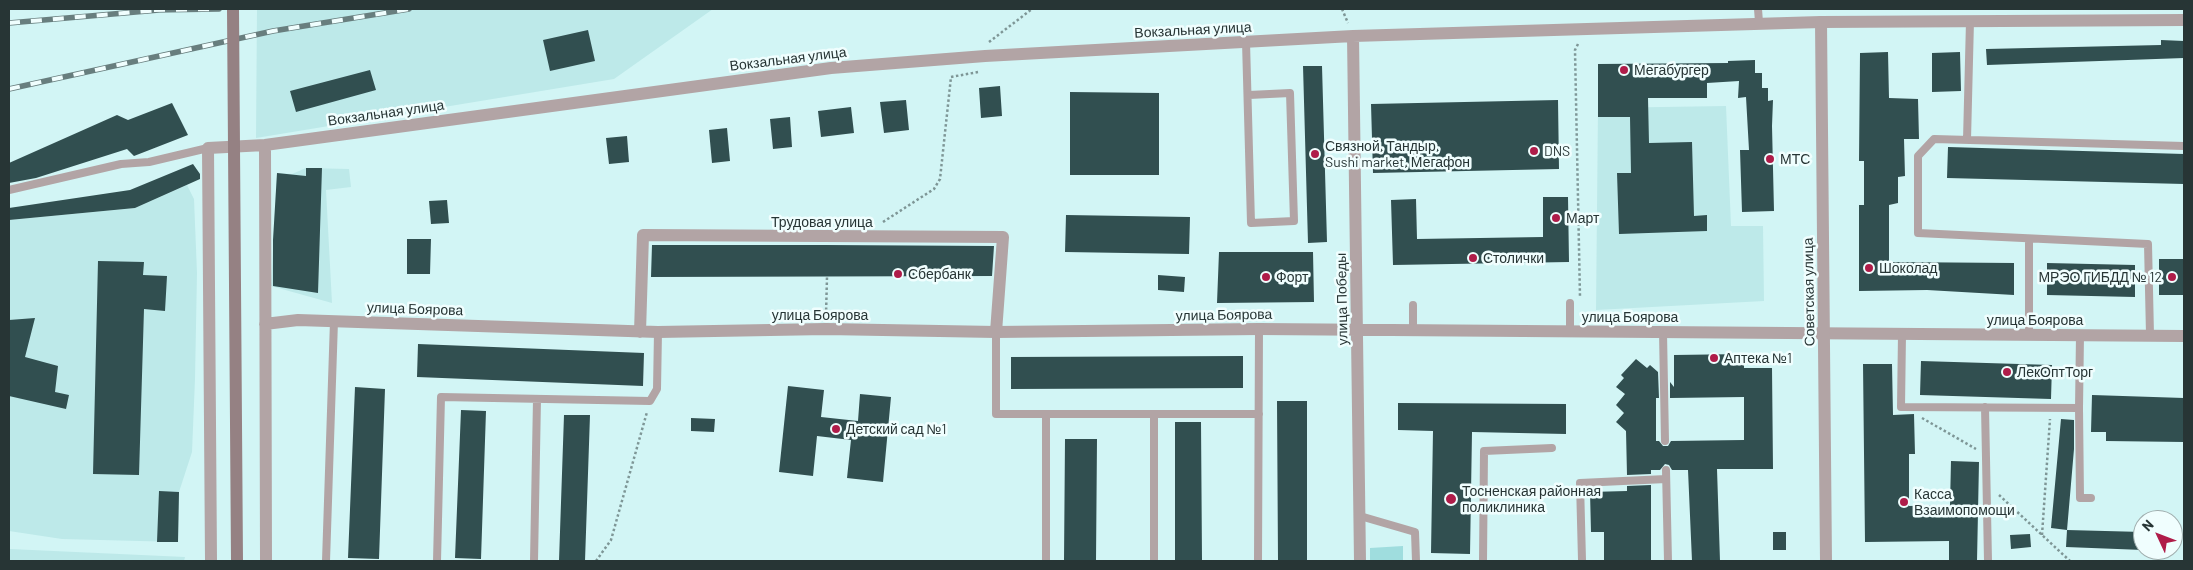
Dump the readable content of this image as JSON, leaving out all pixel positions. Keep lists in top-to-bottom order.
{
  "streets": {
    "street": [
      "Вокзальная улица",
      "Трудовая улица",
      "Советская улица",
      "улица Победы",
      "улица Боярова"
    ]
  },
  "crossings": [
    ["Вокзальная улица", "Советская улица"],
    ["Вокзальная улица", "улица Победы"],
    ["Трудовая улица", "улица Боярова"],
    ["Советская улица", "улица Боярова"],
    ["улица Победы", "улица Боярова"]
  ],
  "places": [
    "Мегабургер",
    "DNS",
    "Связной, Тандыр, Sushi market, Мегафон",
    "МТС",
    "Март",
    "Столички",
    "Шоколад",
    "Сбербанк",
    "Форт",
    "МРЭО ГИБДД № 12",
    "Аптека №1",
    "ЛекОптТорг",
    "Детский сад №1",
    "Тосненская районная поликлиника",
    "Касса Взаимопомощи"
  ],
  "north": "top left"
}
